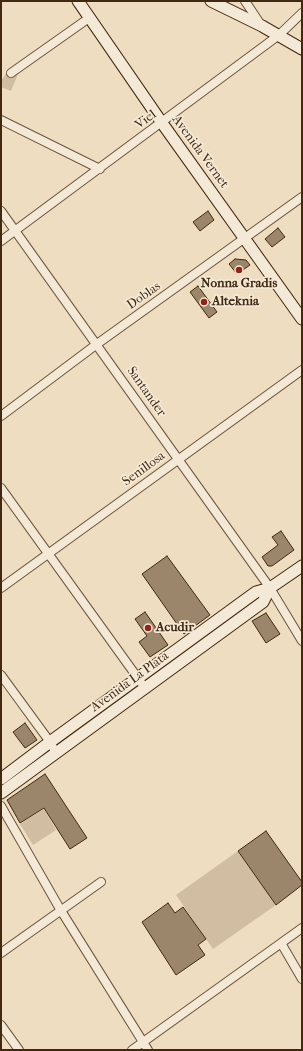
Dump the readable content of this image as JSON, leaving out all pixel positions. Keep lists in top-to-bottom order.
{
  "streets": {
    "main road": ["Avenida Vernet", "Avenida La Plata"],
    "street": [
      "Viel",
      "Doblas",
      "Santander",
      "Senillosa"
    ]
  },
  "crossings": [
    ["Viel", "Avenida Vernet"],
    ["Viel", "Santander"],
    ["Avenida Vernet", "Doblas"],
    ["Doblas", "Santander"],
    ["Santander", "Senillosa"],
    ["Santander", "Avenida La Plata"]
  ],
  "places": ["Nonna Gradis", "Alteknia", "Acudir"]
}
